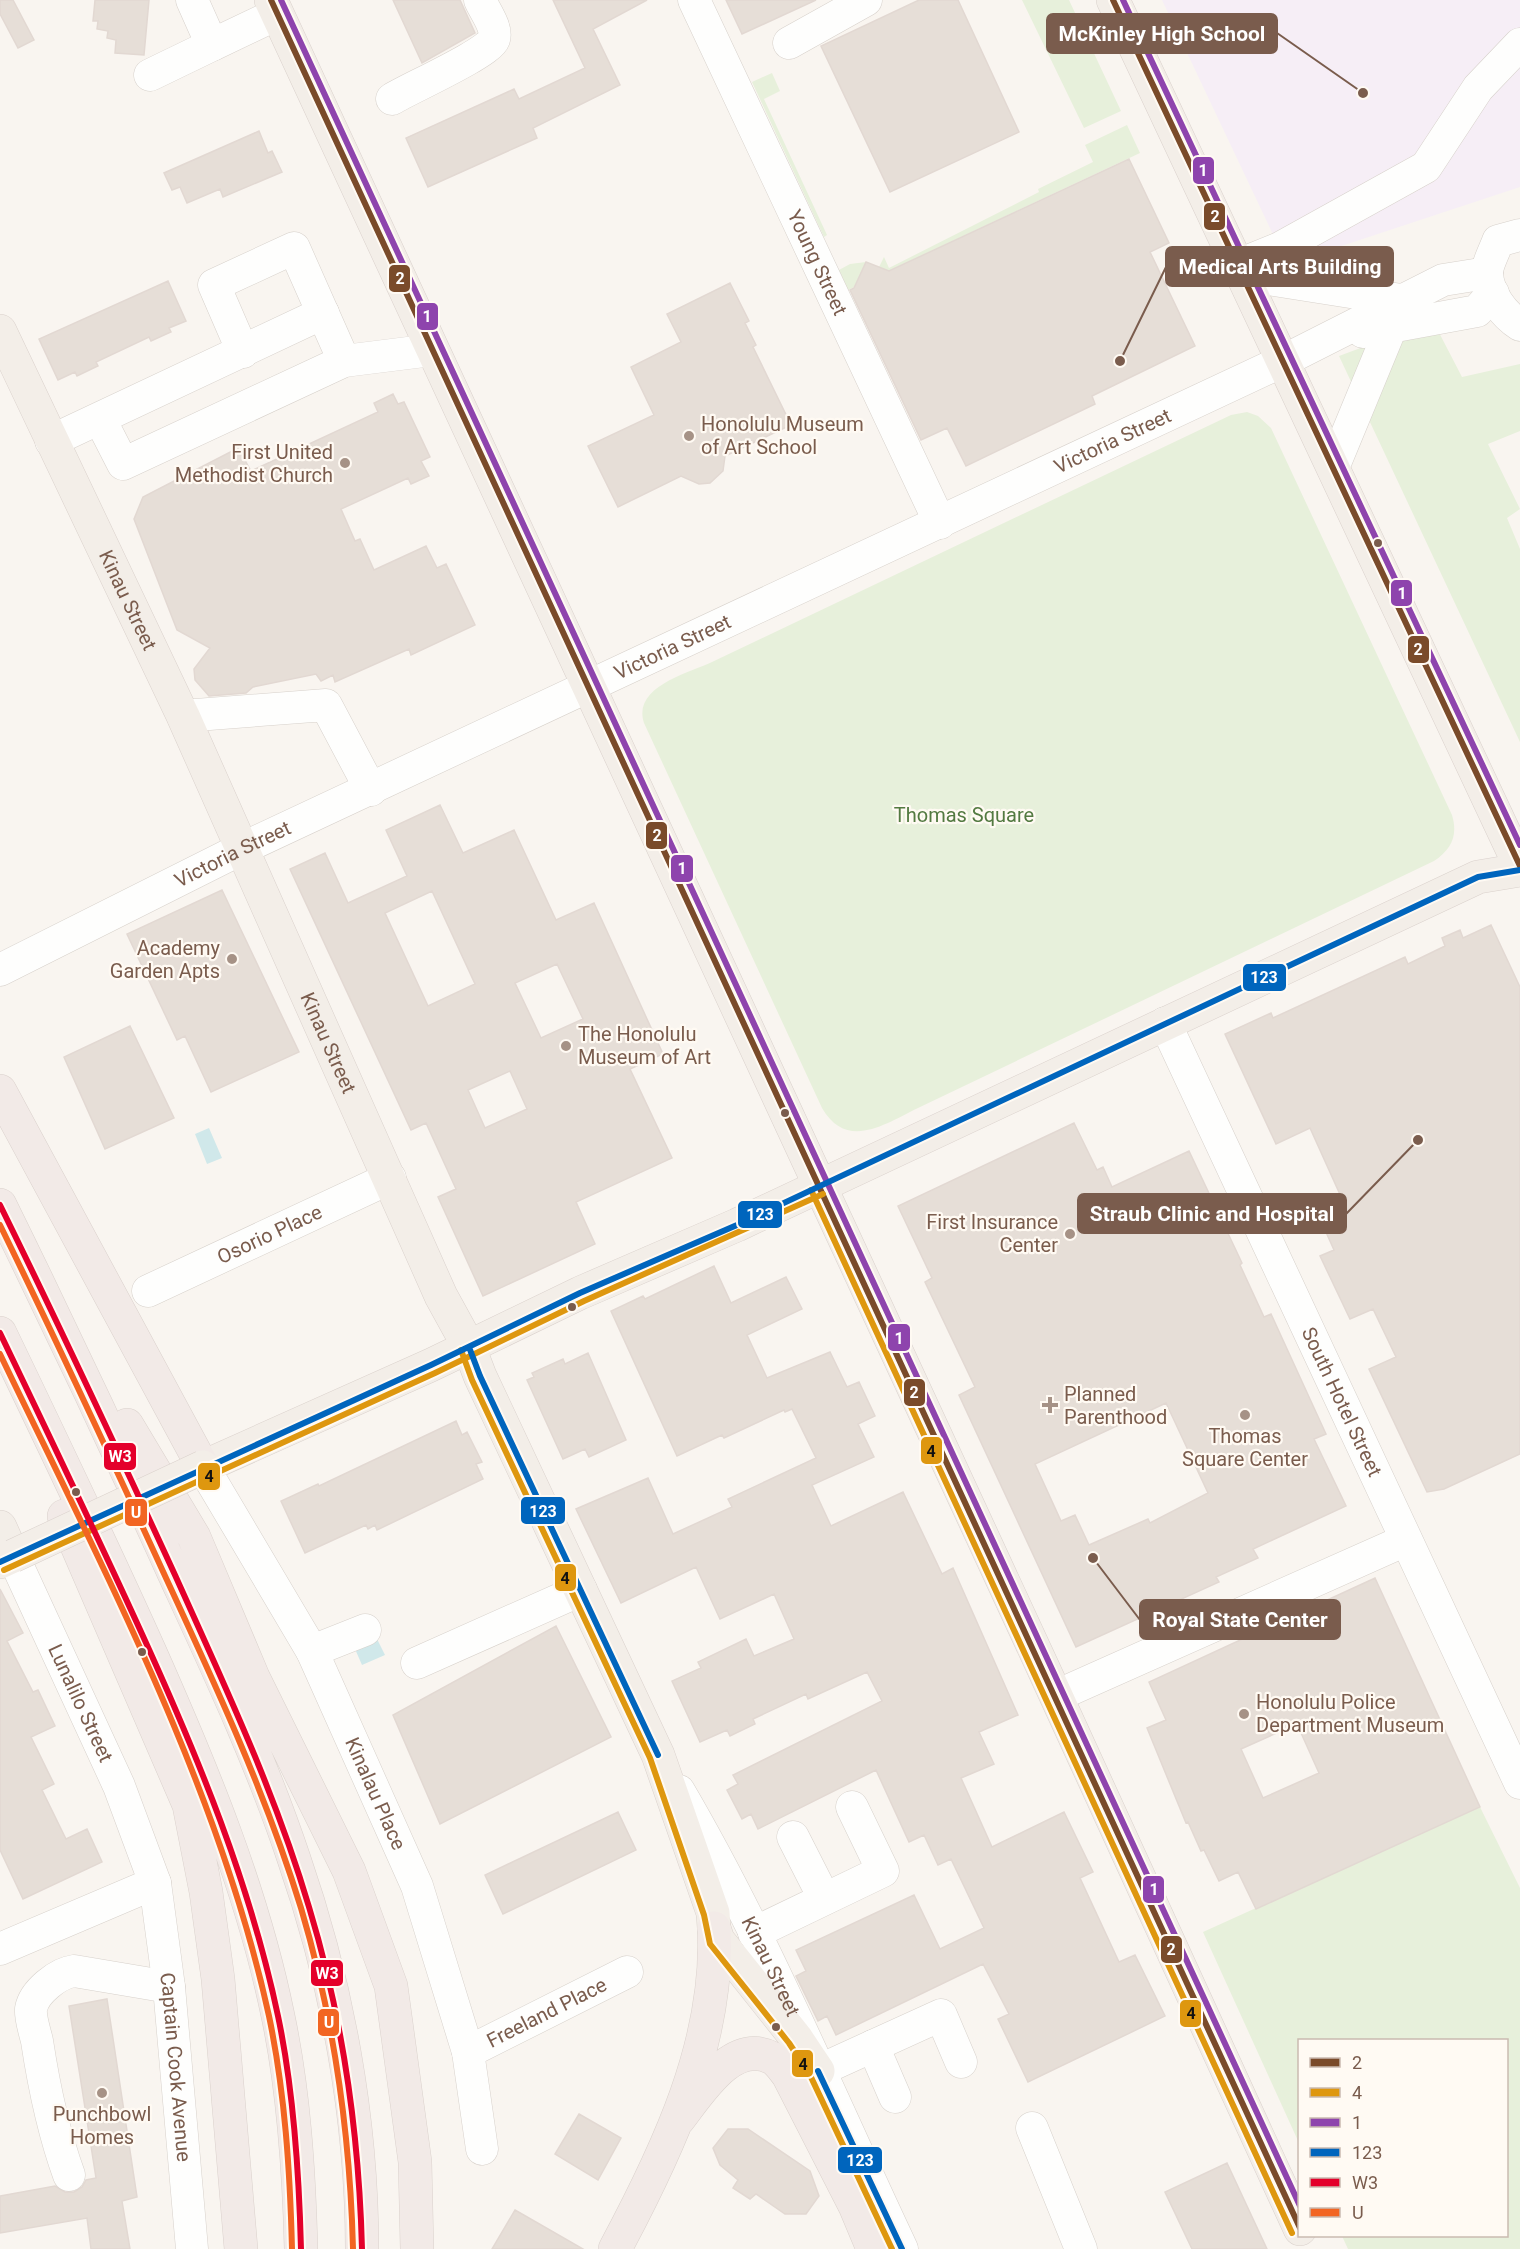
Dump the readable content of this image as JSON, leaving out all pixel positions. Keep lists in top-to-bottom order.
{
  "streets": {
    "main road": ["Kinau Street", "Lunalilo Street"],
    "street": [
      "Young Street",
      "Victoria Street",
      "Osorio Place",
      "South Hotel Street",
      "Kinalau Place",
      "Freeland Place",
      "Captain Cook Avenue"
    ]
  },
  "crossings": [
    ["Young Street", "Victoria Street"],
    ["Victoria Street", "Kinau Street"],
    ["Kinau Street", "Osorio Place"],
    ["Lunalilo Street", "Captain Cook Avenue"],
    ["Kinalau Place", "Freeland Place"]
  ],
  "parks": ["Thomas Square"],
  "places": {
    "other": [
      "McKinley High School",
      "Medical Arts Building",
      "Honolulu Museum of Art School",
      "First United Methodist Church",
      "Academy Garden Apts",
      "The Honolulu Museum of Art",
      "Straub Clinic and Hospital",
      "First Insurance Center",
      "Thomas Square Center",
      "Royal State Center",
      "Honolulu Police Department Museum",
      "Punchbowl Homes"
    ],
    "health": ["Planned Parenthood"]
  },
  "lines": [
    "transit line 2",
    "transit line 1",
    "transit line 123",
    "transit line 4",
    "transit line W3",
    "transit line U"
  ],
  "legend": [
    "2",
    "4",
    "1",
    "123",
    "W3",
    "U"
  ]
}
